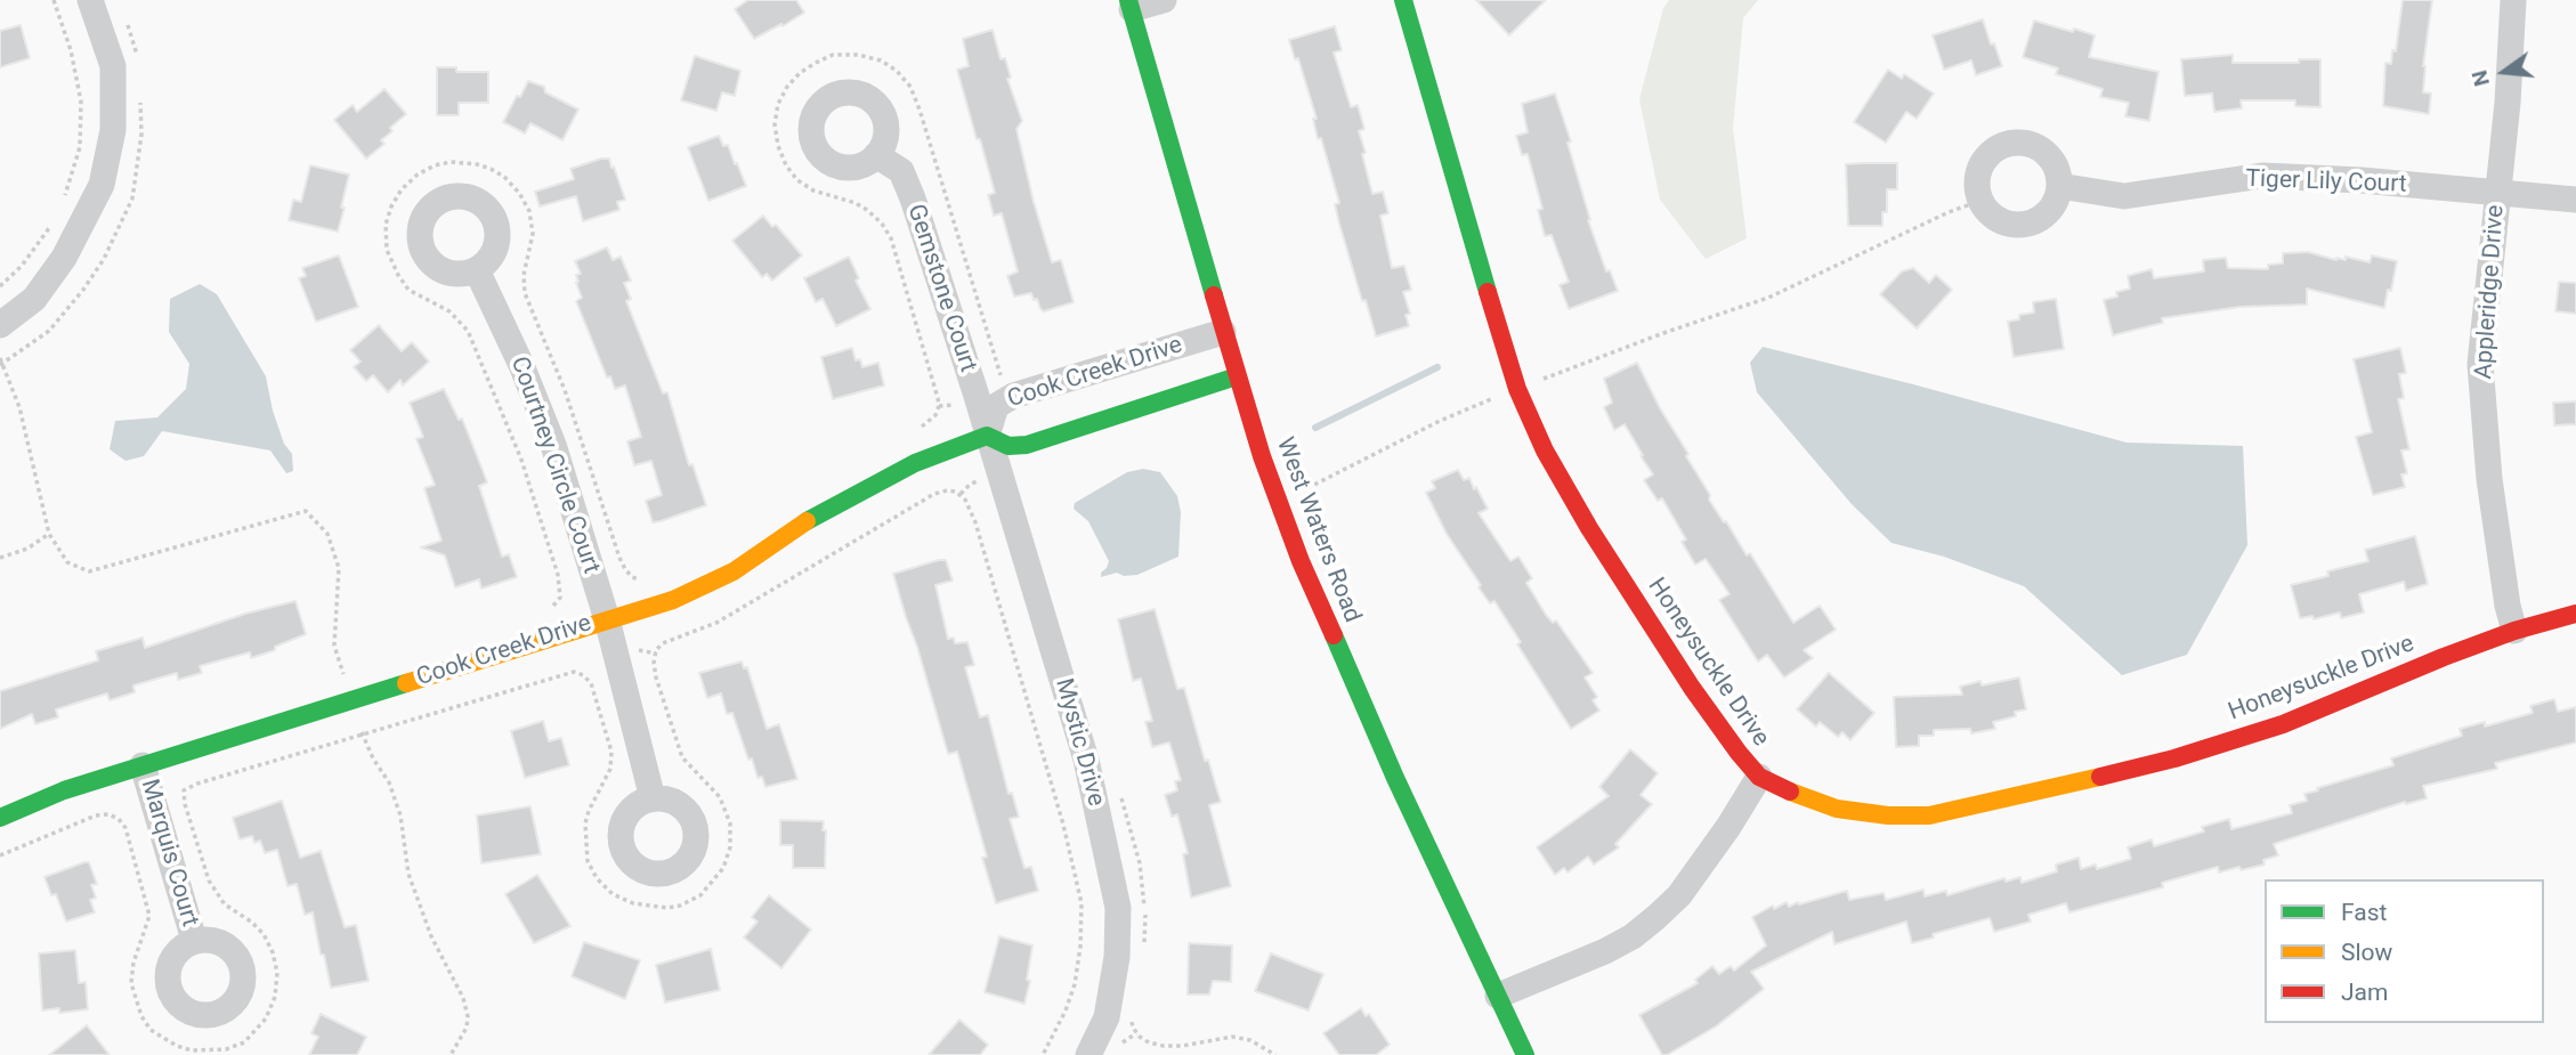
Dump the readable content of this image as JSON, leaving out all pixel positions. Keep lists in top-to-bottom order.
{
  "streets": {
    "street": [
      "Tiger Lily Court",
      "Gemstone Court",
      "Appleridge Drive",
      "Cook Creek Drive",
      "Courtney Circle Court",
      "West Waters Road",
      "Honeysuckle Drive",
      "Mystic Drive",
      "Marquis Court"
    ]
  },
  "crossings": [
    ["Tiger Lily Court", "Appleridge Drive"],
    ["Gemstone Court", "Cook Creek Drive"],
    ["Gemstone Court", "Mystic Drive"],
    ["Appleridge Drive", "Honeysuckle Drive"],
    ["Cook Creek Drive", "Courtney Circle Court"],
    ["Cook Creek Drive", "West Waters Road"],
    ["Cook Creek Drive", "Mystic Drive"],
    ["Cook Creek Drive", "Marquis Court"]
  ],
  "legend": ["Fast", "Slow", "Jam"],
  "north": "left"
}
